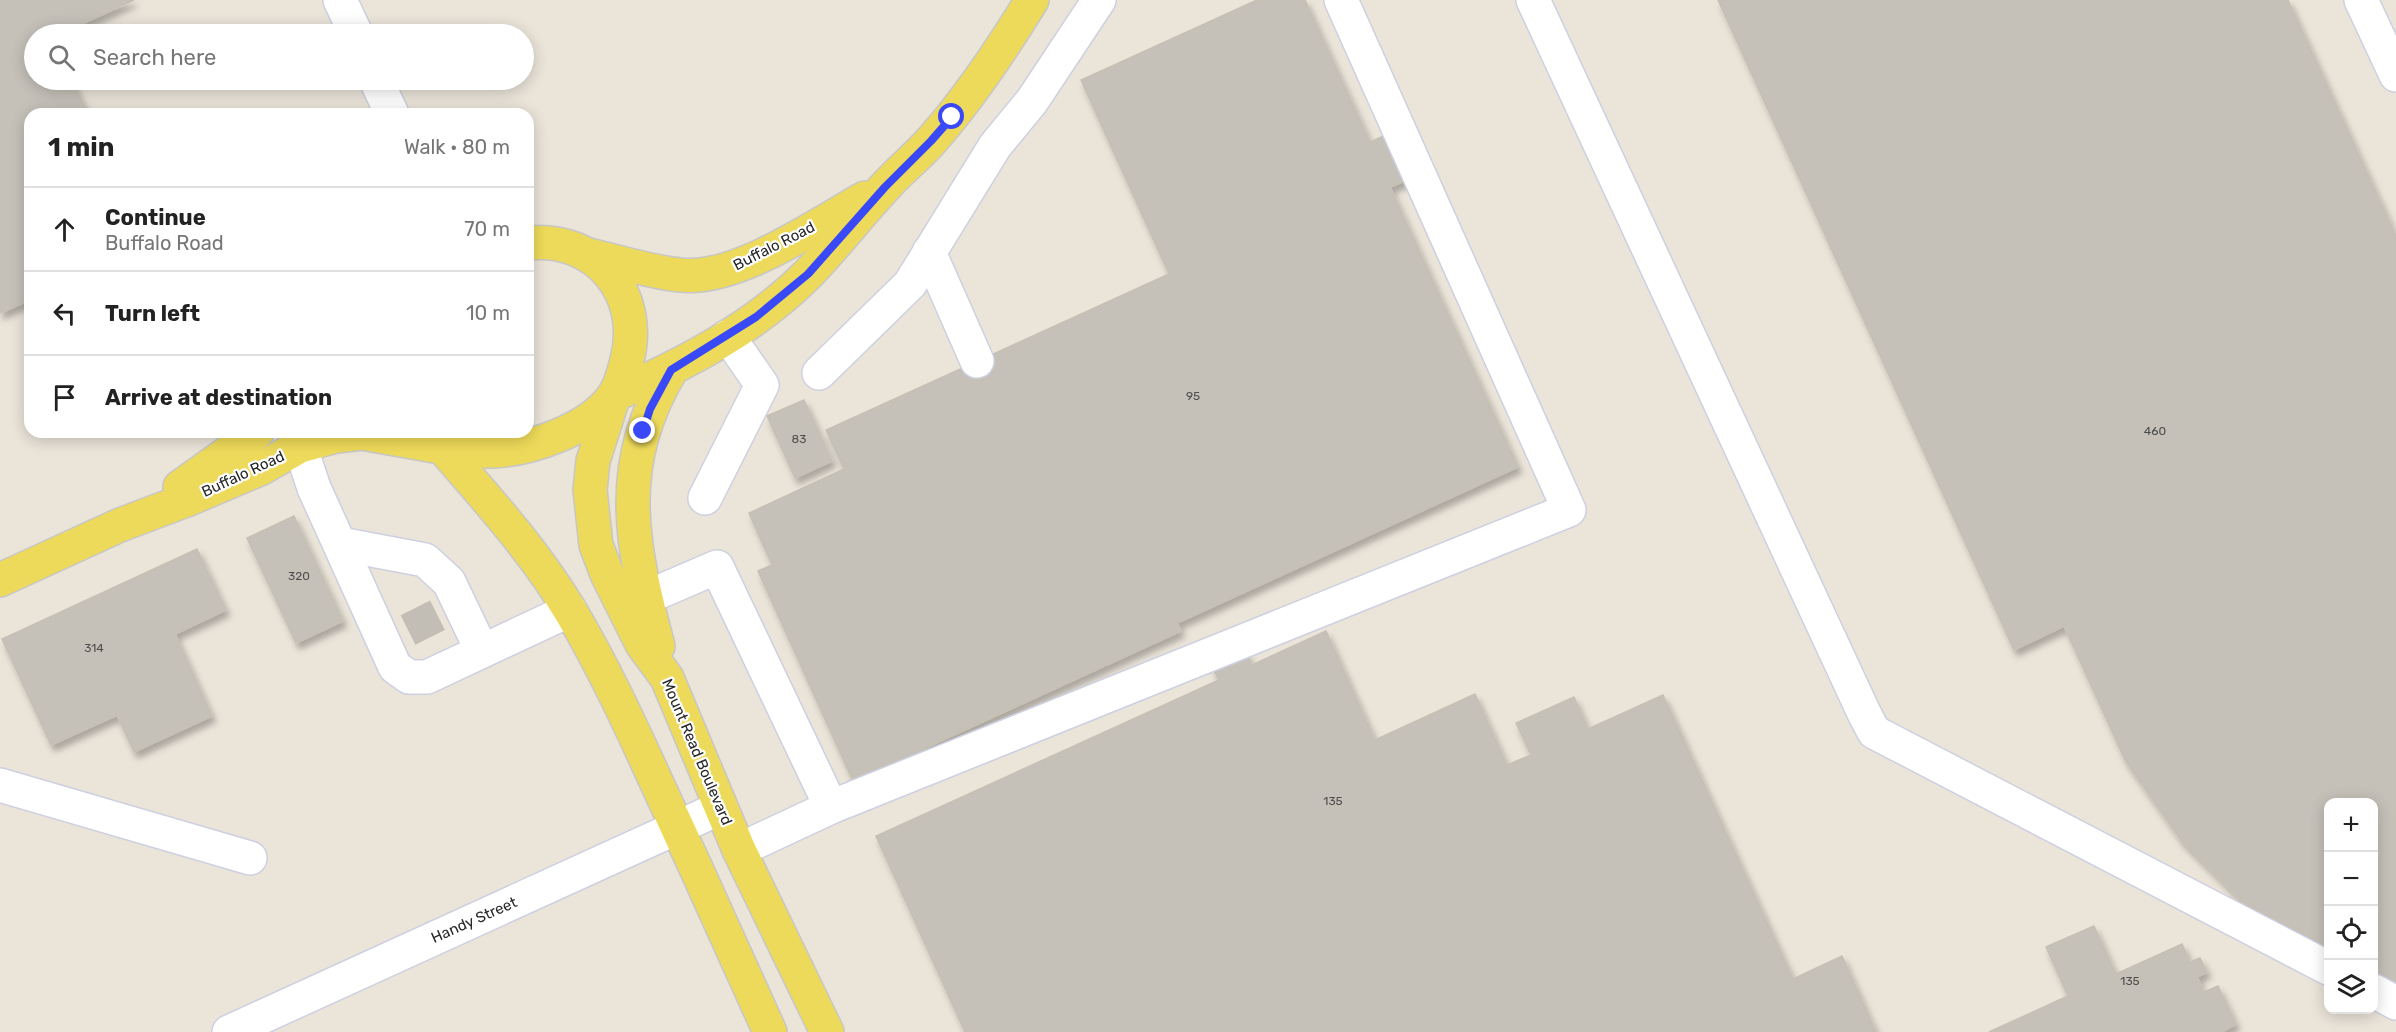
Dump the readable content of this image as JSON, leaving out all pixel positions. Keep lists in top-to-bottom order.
{
  "streets": {
    "main road": ["Buffalo Road", "Mount Read Boulevard"],
    "street": ["Handy Street"]
  },
  "crossings": [
    ["Buffalo Road", "Mount Read Boulevard"],
    ["Mount Read Boulevard", "Handy Street"]
  ],
  "house_numbers": [
    "95",
    "460",
    "83",
    "320",
    "314",
    "135",
    "135"
  ],
  "page": {
    "search": "Search here",
    "heading": ["1 min", "Walk · 80 m"],
    "list": [
      ["Continue", "Buffalo Road", "70 m"],
      ["Turn left", "10 m"],
      "Arrive at destination"
    ],
    "map_buttons": ["+", "−"]
  }
}
